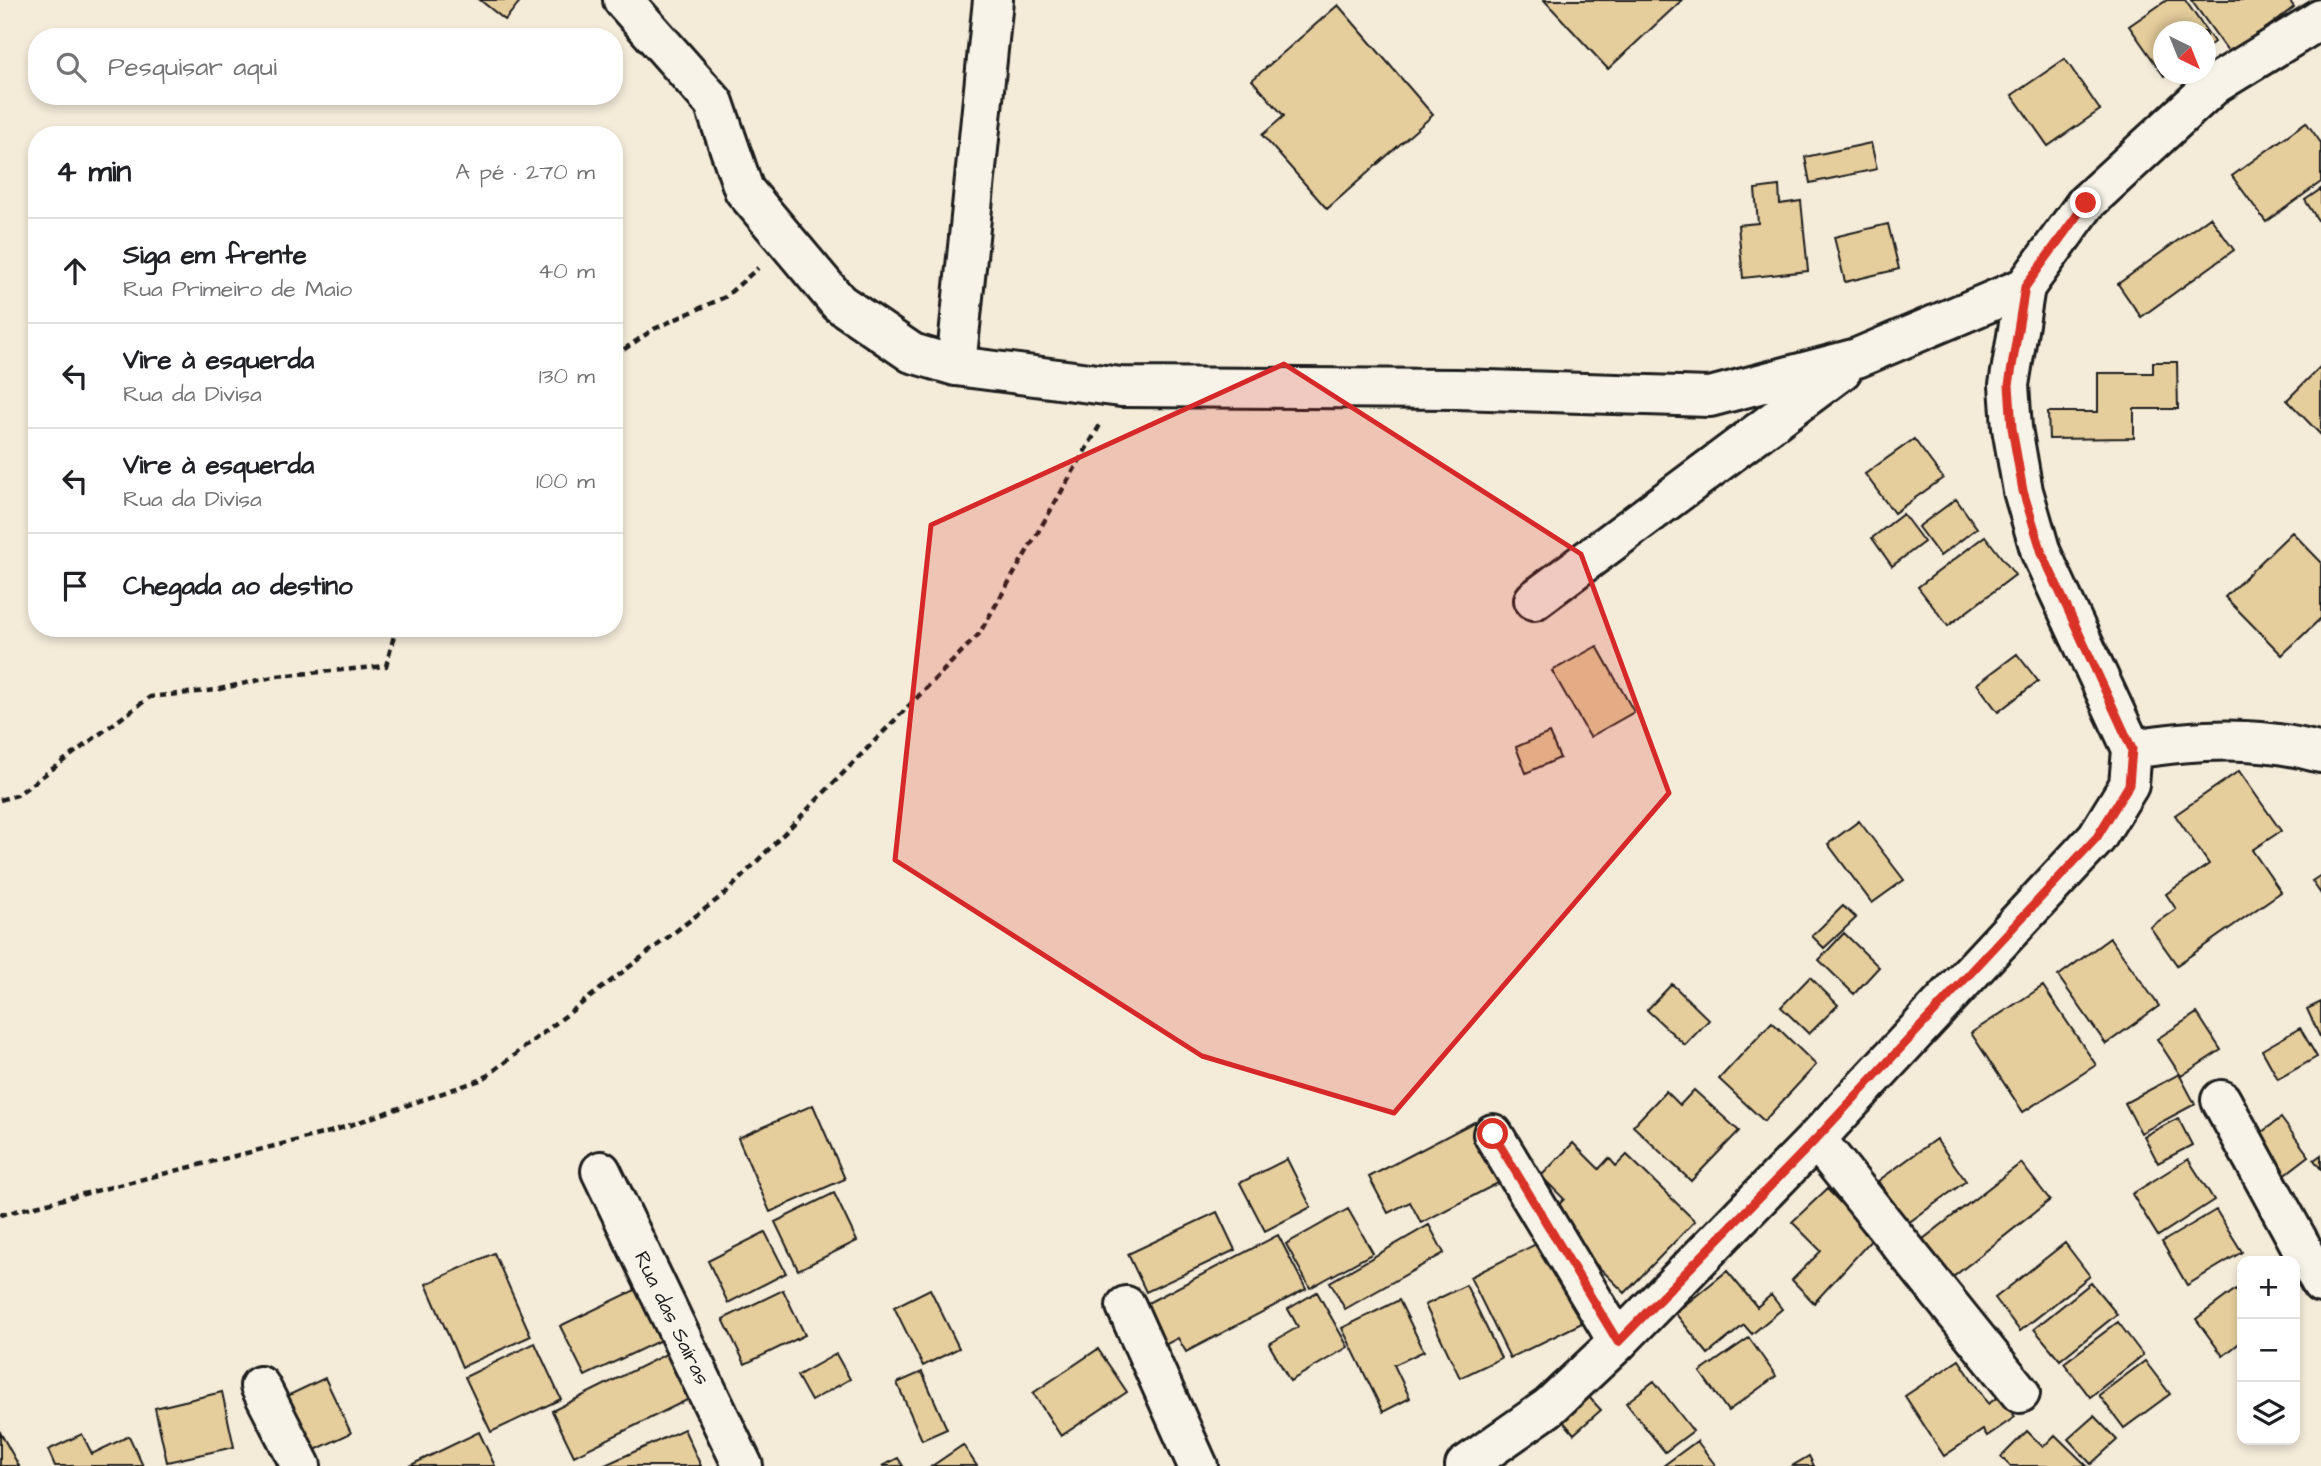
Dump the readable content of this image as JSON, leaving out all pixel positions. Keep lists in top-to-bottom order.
{
  "streets": {
    "street": ["Rua das Saíras"]
  },
  "north": "bottom right",
  "page": {
    "search": "Pesquisar aqui",
    "heading": ["4 min", "A pé · 270 m"],
    "list": [
      ["Siga em frente", "Rua Primeiro de Maio", "40 m"],
      ["Vire à esquerda", "Rua da Divisa", "130 m"],
      ["Vire à esquerda", "Rua da Divisa", "100 m"],
      "Chegada ao destino"
    ],
    "map_buttons": ["+", "−"]
  }
}
